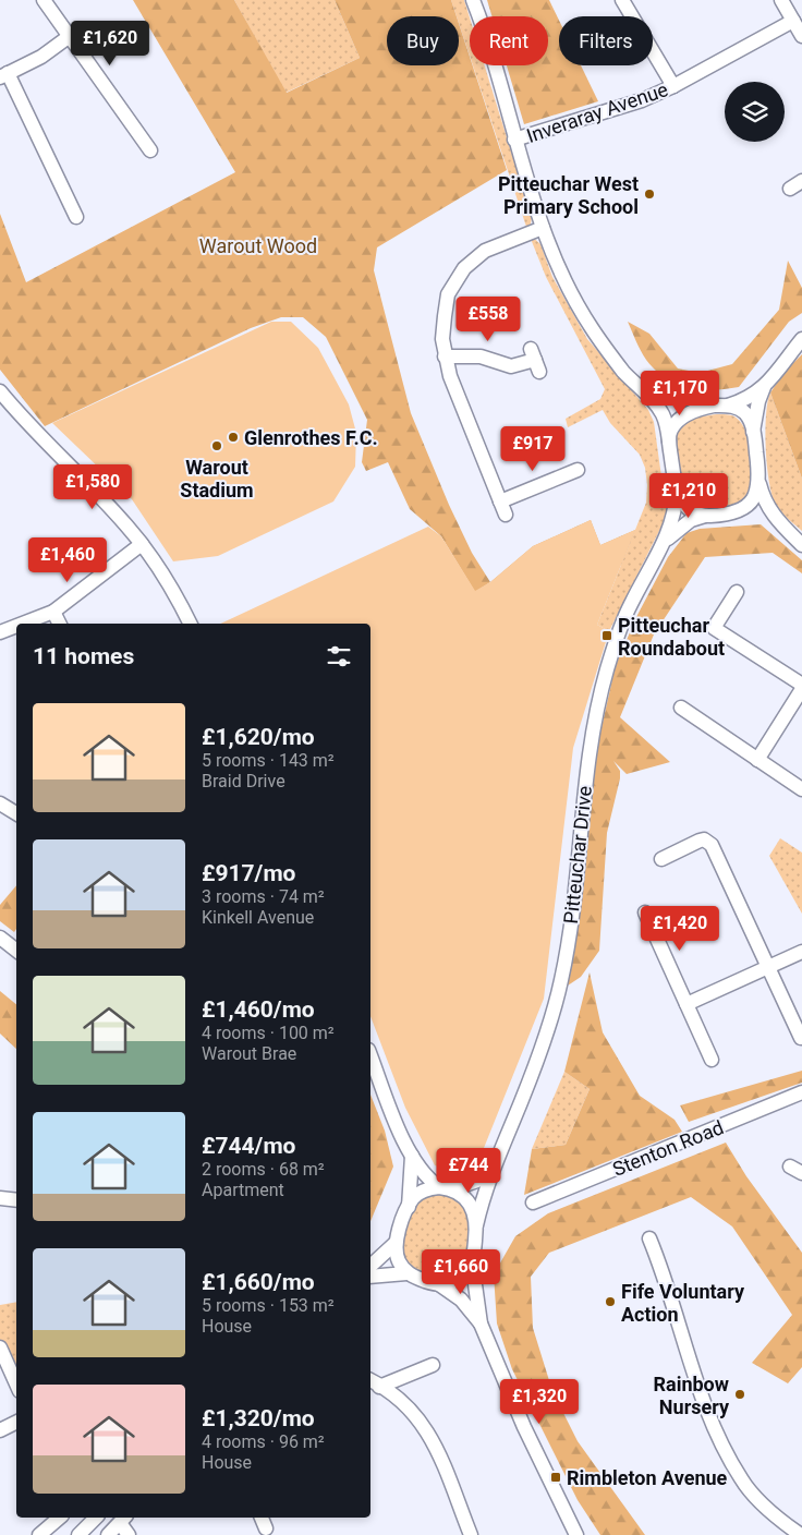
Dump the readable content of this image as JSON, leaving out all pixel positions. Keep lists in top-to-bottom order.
{
  "streets": {
    "street": ["Inveraray Avenue", "Pitteuchar Drive", "Stenton Road"]
  },
  "parks": ["Warout Wood"],
  "places": {
    "other": [
      "Pitteuchar West Primary School",
      "Glenrothes F.C.",
      "Warout Stadium",
      "Fife Voluntary Action",
      "Rainbow Nursery"
    ],
    "transit": ["Pitteuchar Roundabout", "Rimbleton Avenue"]
  },
  "page": {
    "chip": ["Buy", "Rent", "Filters"],
    "price": [
      "£1,620",
      "£558",
      "£1,170",
      "£917",
      "£1,580",
      "£1,210",
      "£1,460",
      "£1,420",
      "£744",
      "£1,660",
      "£1,320"
    ],
    "heading": "11 homes",
    "list": [
      {
        "name": "£1,620/mo",
        "note": "5 rooms · 143 m² · Braid Drive"
      },
      {
        "name": "£917/mo",
        "note": "3 rooms · 74 m² · Kinkell Avenue"
      },
      {
        "name": "£1,460/mo",
        "note": "4 rooms · 100 m² · Warout Brae"
      },
      {
        "name": "£744/mo",
        "note": "2 rooms · 68 m² · Apartment"
      },
      {
        "name": "£1,660/mo",
        "note": "5 rooms · 153 m² · House"
      },
      {
        "name": "£1,320/mo",
        "note": "4 rooms · 96 m² · House"
      }
    ]
  }
}
